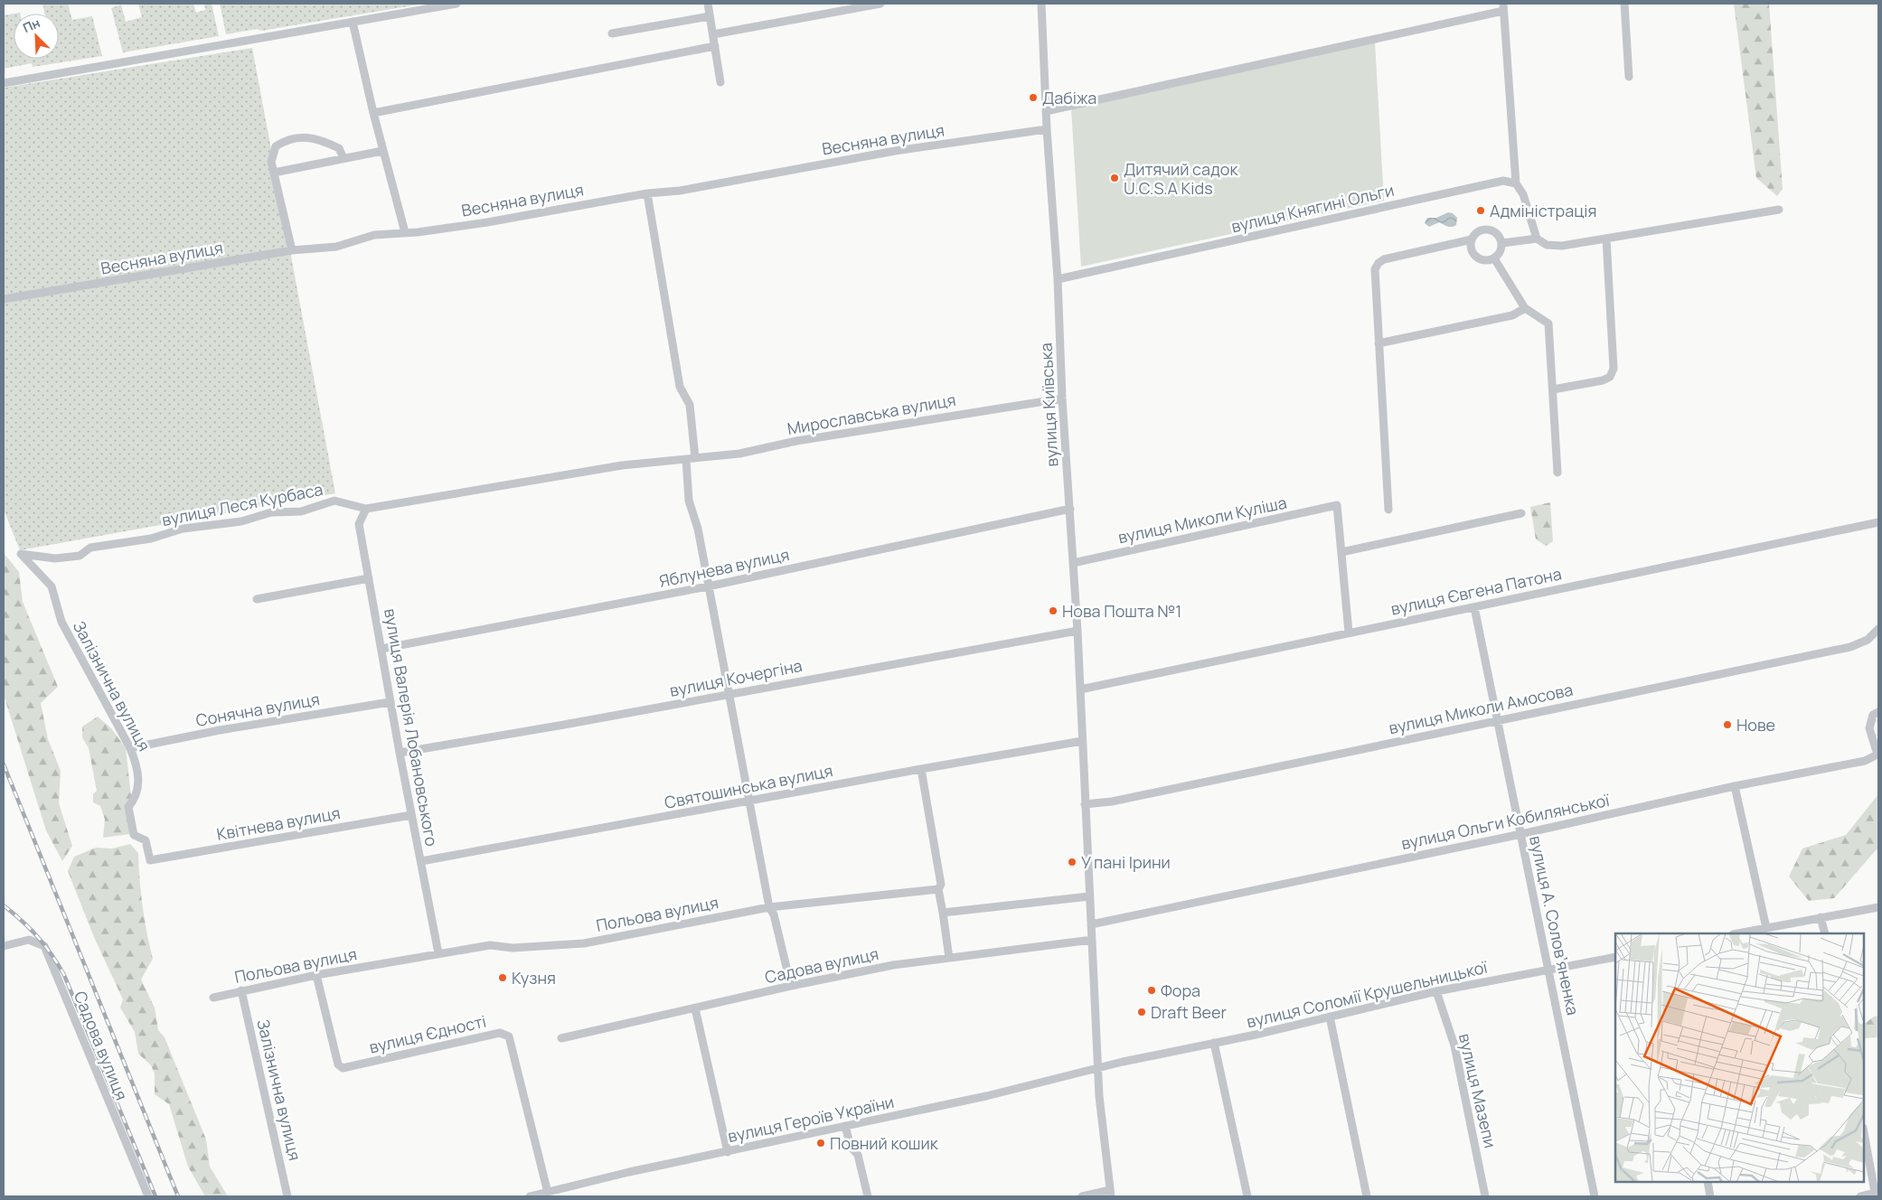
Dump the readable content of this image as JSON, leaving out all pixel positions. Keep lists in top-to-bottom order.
{
  "streets": {
    "street": [
      "Весняна вулиця",
      "вулиця Княгині Ольги",
      "вулиця Київська",
      "Мирославська вулиця",
      "вулиця Леся Курбаса",
      "вулиця Миколи Куліша",
      "Яблунева вулиця",
      "вулиця Євгена Патона",
      "вулиця Кочергіна",
      "Залізнична вулиця",
      "вулиця Миколи Амосова",
      "Сонячна вулиця",
      "вулиця Валерія Лобановського",
      "Святошинська вулиця",
      "вулиця Ольги Кобилянської",
      "Квітнева вулиця",
      "Польова вулиця",
      "вулиця А. Соловʼяненка",
      "Садова вулиця",
      "вулиця Соломії Крушельницької",
      "вулиця Єдності",
      "вулиця Мазепи",
      "вулиця Героїв України"
    ]
  },
  "crossings": [
    ["Весняна вулиця", "вулиця Київська"],
    ["вулиця Княгині Ольги", "вулиця Київська"],
    ["вулиця Київська", "Мирославська вулиця"],
    ["вулиця Київська", "вулиця Миколи Куліша"],
    ["вулиця Київська", "Яблунева вулиця"],
    ["вулиця Київська", "вулиця Євгена Патона"],
    ["вулиця Київська", "вулиця Кочергіна"],
    ["вулиця Київська", "вулиця Миколи Амосова"],
    ["вулиця Київська", "Святошинська вулиця"],
    ["вулиця Київська", "вулиця Ольги Кобилянської"],
    ["вулиця Київська", "Садова вулиця"],
    ["вулиця Київська", "вулиця Соломії Крушельницької"],
    ["вулиця Київська", "вулиця Героїв України"],
    ["Мирославська вулиця", "вулиця Леся Курбаса"],
    ["вулиця Леся Курбаса", "Залізнична вулиця"],
    ["вулиця Леся Курбаса", "вулиця Валерія Лобановського"],
    ["Яблунева вулиця", "вулиця Валерія Лобановського"],
    ["вулиця Євгена Патона", "вулиця А. Соловʼяненка"],
    ["вулиця Кочергіна", "вулиця Валерія Лобановського"],
    ["Залізнична вулиця", "Сонячна вулиця"],
    ["Залізнична вулиця", "Квітнева вулиця"],
    ["Залізнична вулиця", "Польова вулиця"],
    ["вулиця Миколи Амосова", "вулиця А. Соловʼяненка"],
    ["Сонячна вулиця", "вулиця Валерія Лобановського"],
    ["вулиця Валерія Лобановського", "Святошинська вулиця"],
    ["вулиця Валерія Лобановського", "Квітнева вулиця"],
    ["вулиця Валерія Лобановського", "Польова вулиця"],
    ["вулиця Ольги Кобилянської", "вулиця А. Соловʼяненка"],
    ["Польова вулиця", "вулиця Єдності"],
    ["вулиця А. Соловʼяненка", "вулиця Соломії Крушельницької"],
    ["вулиця Соломії Крушельницької", "вулиця Мазепи"],
    ["вулиця Соломії Крушельницької", "вулиця Героїв України"],
    ["вулиця Єдності", "вулиця Героїв України"]
  ],
  "places": [
    "Дабіжа",
    "Дитячий садок U.C.S.A Kids",
    "Адміністрація",
    "Нова Пошта №1",
    "Нове",
    "У пані Ірини",
    "Кузня",
    "Фора",
    "Draft Beer",
    "Повний кошик"
  ],
  "north": "top left"
}
